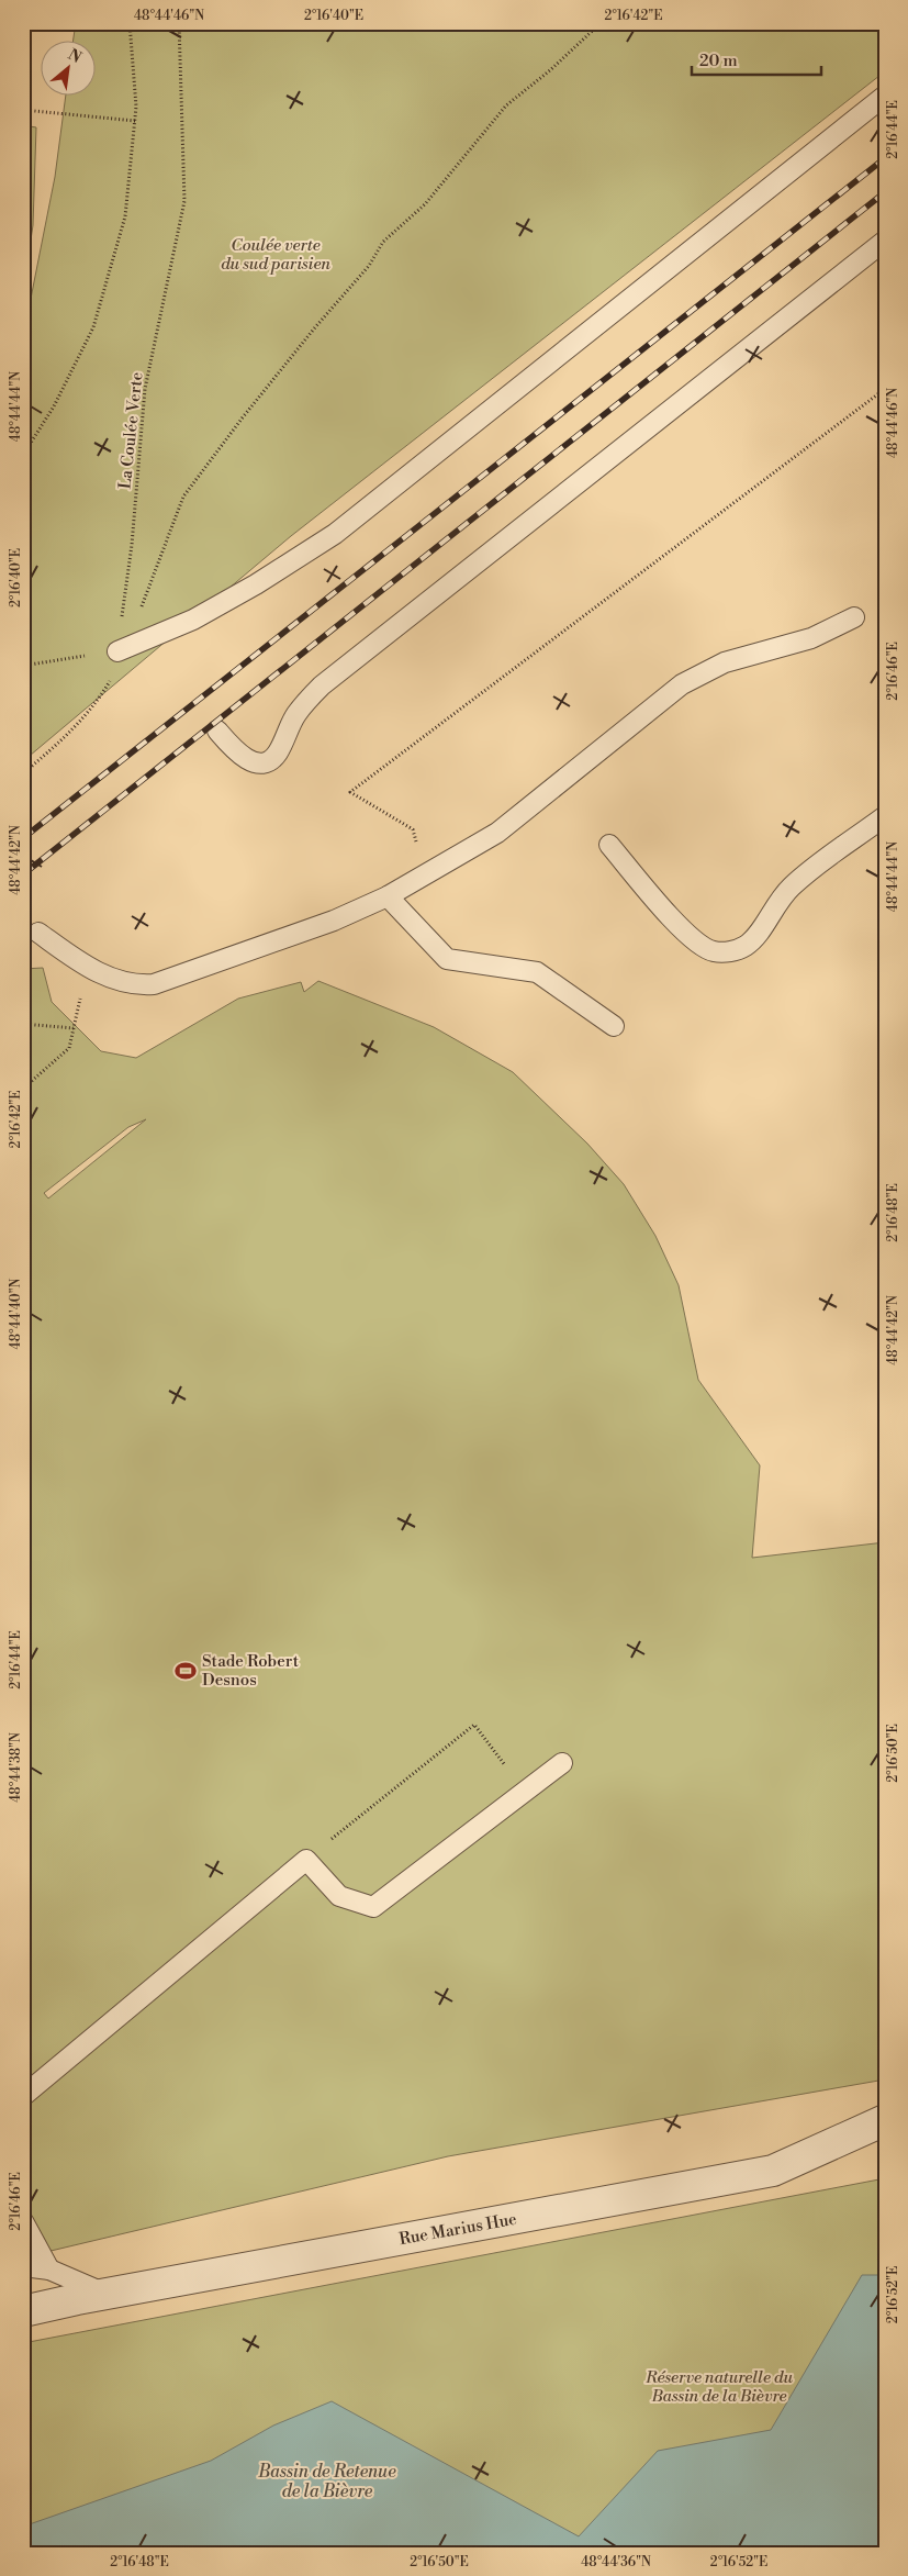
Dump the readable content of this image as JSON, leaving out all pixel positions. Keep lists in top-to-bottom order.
{
  "streets": {
    "street": ["Rue Marius Hue"],
    "path": ["La Coulée Verte"]
  },
  "water": ["Bassin de Retenue de la Bièvre"],
  "parks": ["Coulée verte du sud parisien", "Réserve naturelle du Bassin de la Bièvre"],
  "places": {
    "sports": ["Stade Robert Desnos"]
  },
  "scale_bar": "20 m",
  "north": "top right",
  "coordinates": [
    "48°44'46\"N",
    "2°16'40\"E",
    "2°16'42\"E",
    "2°16'44\"E",
    "48°44'44\"N",
    "2°16'46\"E",
    "48°44'42\"N",
    "2°16'48\"E",
    "48°44'40\"N",
    "2°16'50\"E",
    "48°44'38\"N",
    "2°16'52\"E",
    "48°44'36\"N"
  ]
}
